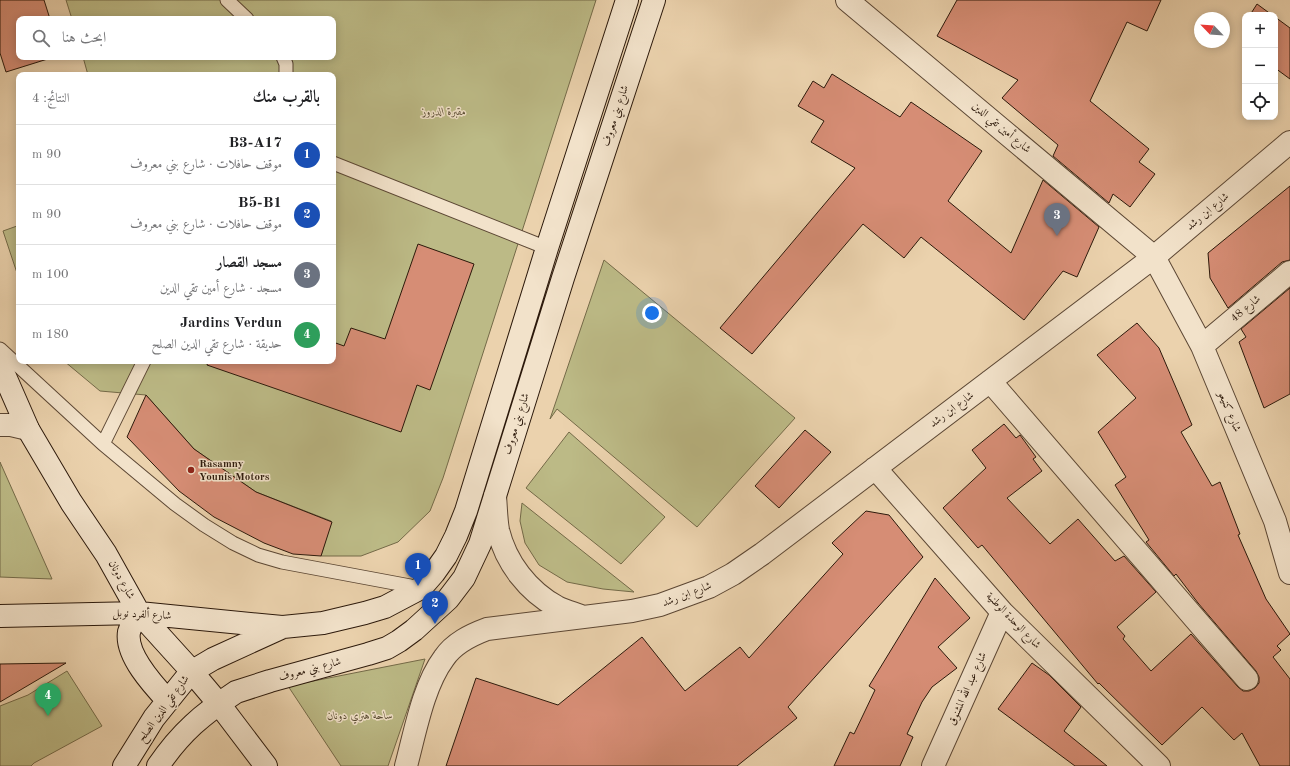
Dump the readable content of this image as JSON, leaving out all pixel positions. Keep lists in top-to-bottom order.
{
  "streets": {
    "street": [
      "شارع بني معروف",
      "شارع أمين تقي الدين",
      "شارع ابن رشد",
      "شارع 48",
      "شارع كنيعو",
      "شارع دونان",
      "شارع ألفرد نوبل",
      "شارع الوحدة الوطنية",
      "شارع عبد الله المشنوق",
      "شارع تقي الدين الصلح"
    ]
  },
  "crossings": [
    ["شارع بني معروف", "شارع ابن رشد"],
    ["شارع بني معروف", "شارع دونان"],
    ["شارع بني معروف", "شارع ألفرد نوبل"],
    ["شارع بني معروف", "شارع تقي الدين الصلح"],
    ["شارع أمين تقي الدين", "شارع ابن رشد"],
    ["شارع أمين تقي الدين", "شارع كنيعو"],
    ["شارع ابن رشد", "شارع كنيعو"],
    ["شارع ابن رشد", "شارع الوحدة الوطنية"],
    ["شارع 48", "شارع كنيعو"],
    ["شارع دونان", "شارع ألفرد نوبل"],
    ["شارع دونان", "شارع تقي الدين الصلح"],
    ["شارع الوحدة الوطنية", "شارع عبد الله المشنوق"]
  ],
  "parks": ["مقبرة الدروز", "ساحة هنري دونان"],
  "places": ["Rasamny Younis Motors"],
  "north": "top left",
  "page": {
    "map_buttons": ["+", "−"],
    "search": "ابحث هنا",
    "heading": ["بالقرب منك", "النتائج: 4"],
    "list": [
      {
        "mark": "1",
        "name": "B3-A17",
        "note": "موقف حافلات · شارع بني معروف",
        "value": "90 m"
      },
      {
        "mark": "2",
        "name": "B5-B1",
        "note": "موقف حافلات · شارع بني معروف",
        "value": "90 m"
      },
      {
        "mark": "3",
        "name": "مسجد القصار",
        "note": "مسجد · شارع أمين تقي الدين",
        "value": "100 m"
      },
      {
        "mark": "4",
        "name": "Jardins Verdun",
        "note": "حديقة · شارع تقي الدين الصلح",
        "value": "180 m"
      }
    ],
    "pins": [
      "3",
      "1",
      "2",
      "4"
    ]
  }
}
